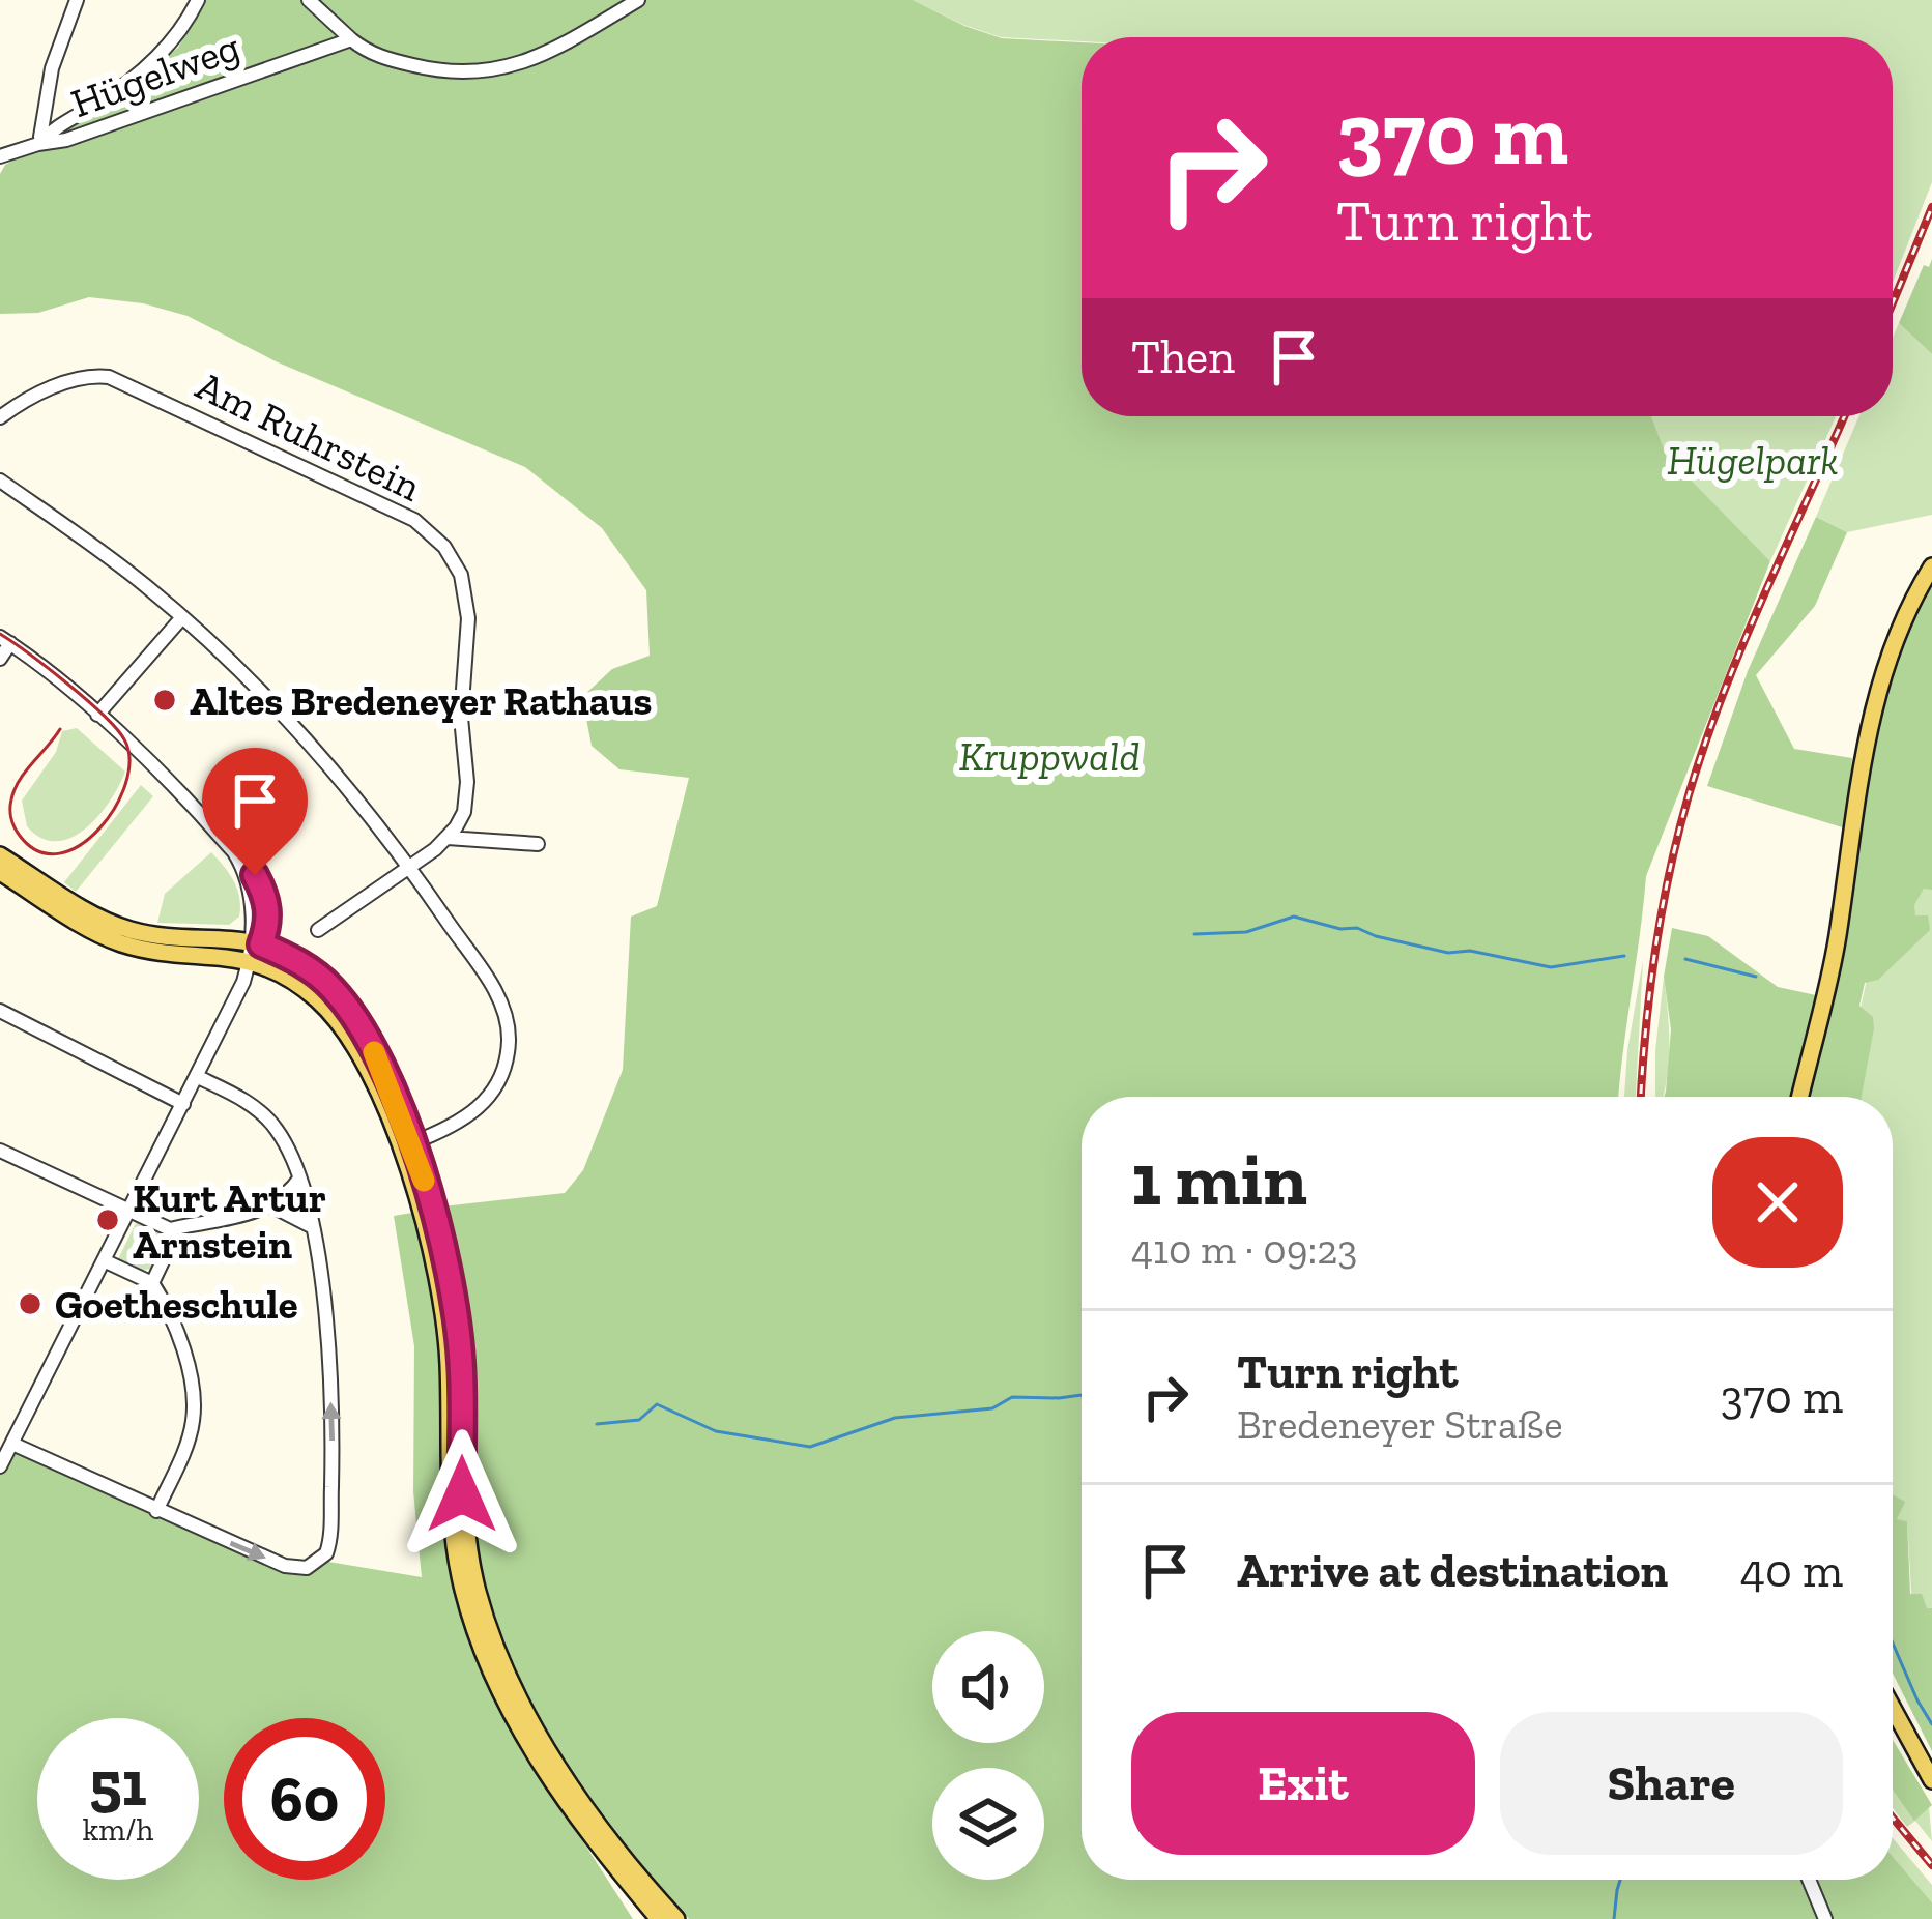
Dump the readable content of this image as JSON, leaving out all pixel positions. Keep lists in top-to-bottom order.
{
  "streets": {
    "street": ["Hügelweg", "Am Ruhrstein"]
  },
  "parks": ["Hügelpark", "Kruppwald"],
  "places": ["Altes Bredeneyer Rathaus", "Kurt Artur Arnstein", "Goetheschule"],
  "page": {
    "turn": ["370 m", "Turn right"],
    "then": "Then",
    "heading": ["1 min", "410 m · 09:23"],
    "list": [
      {
        "name": "Turn right",
        "note": "Bredeneyer Straße",
        "value": "370 m"
      },
      {
        "name": "Arrive at destination",
        "value": "40 m"
      }
    ],
    "buttons": ["Exit", "Share"],
    "speed": "51 km/h",
    "limit": "60"
  }
}
